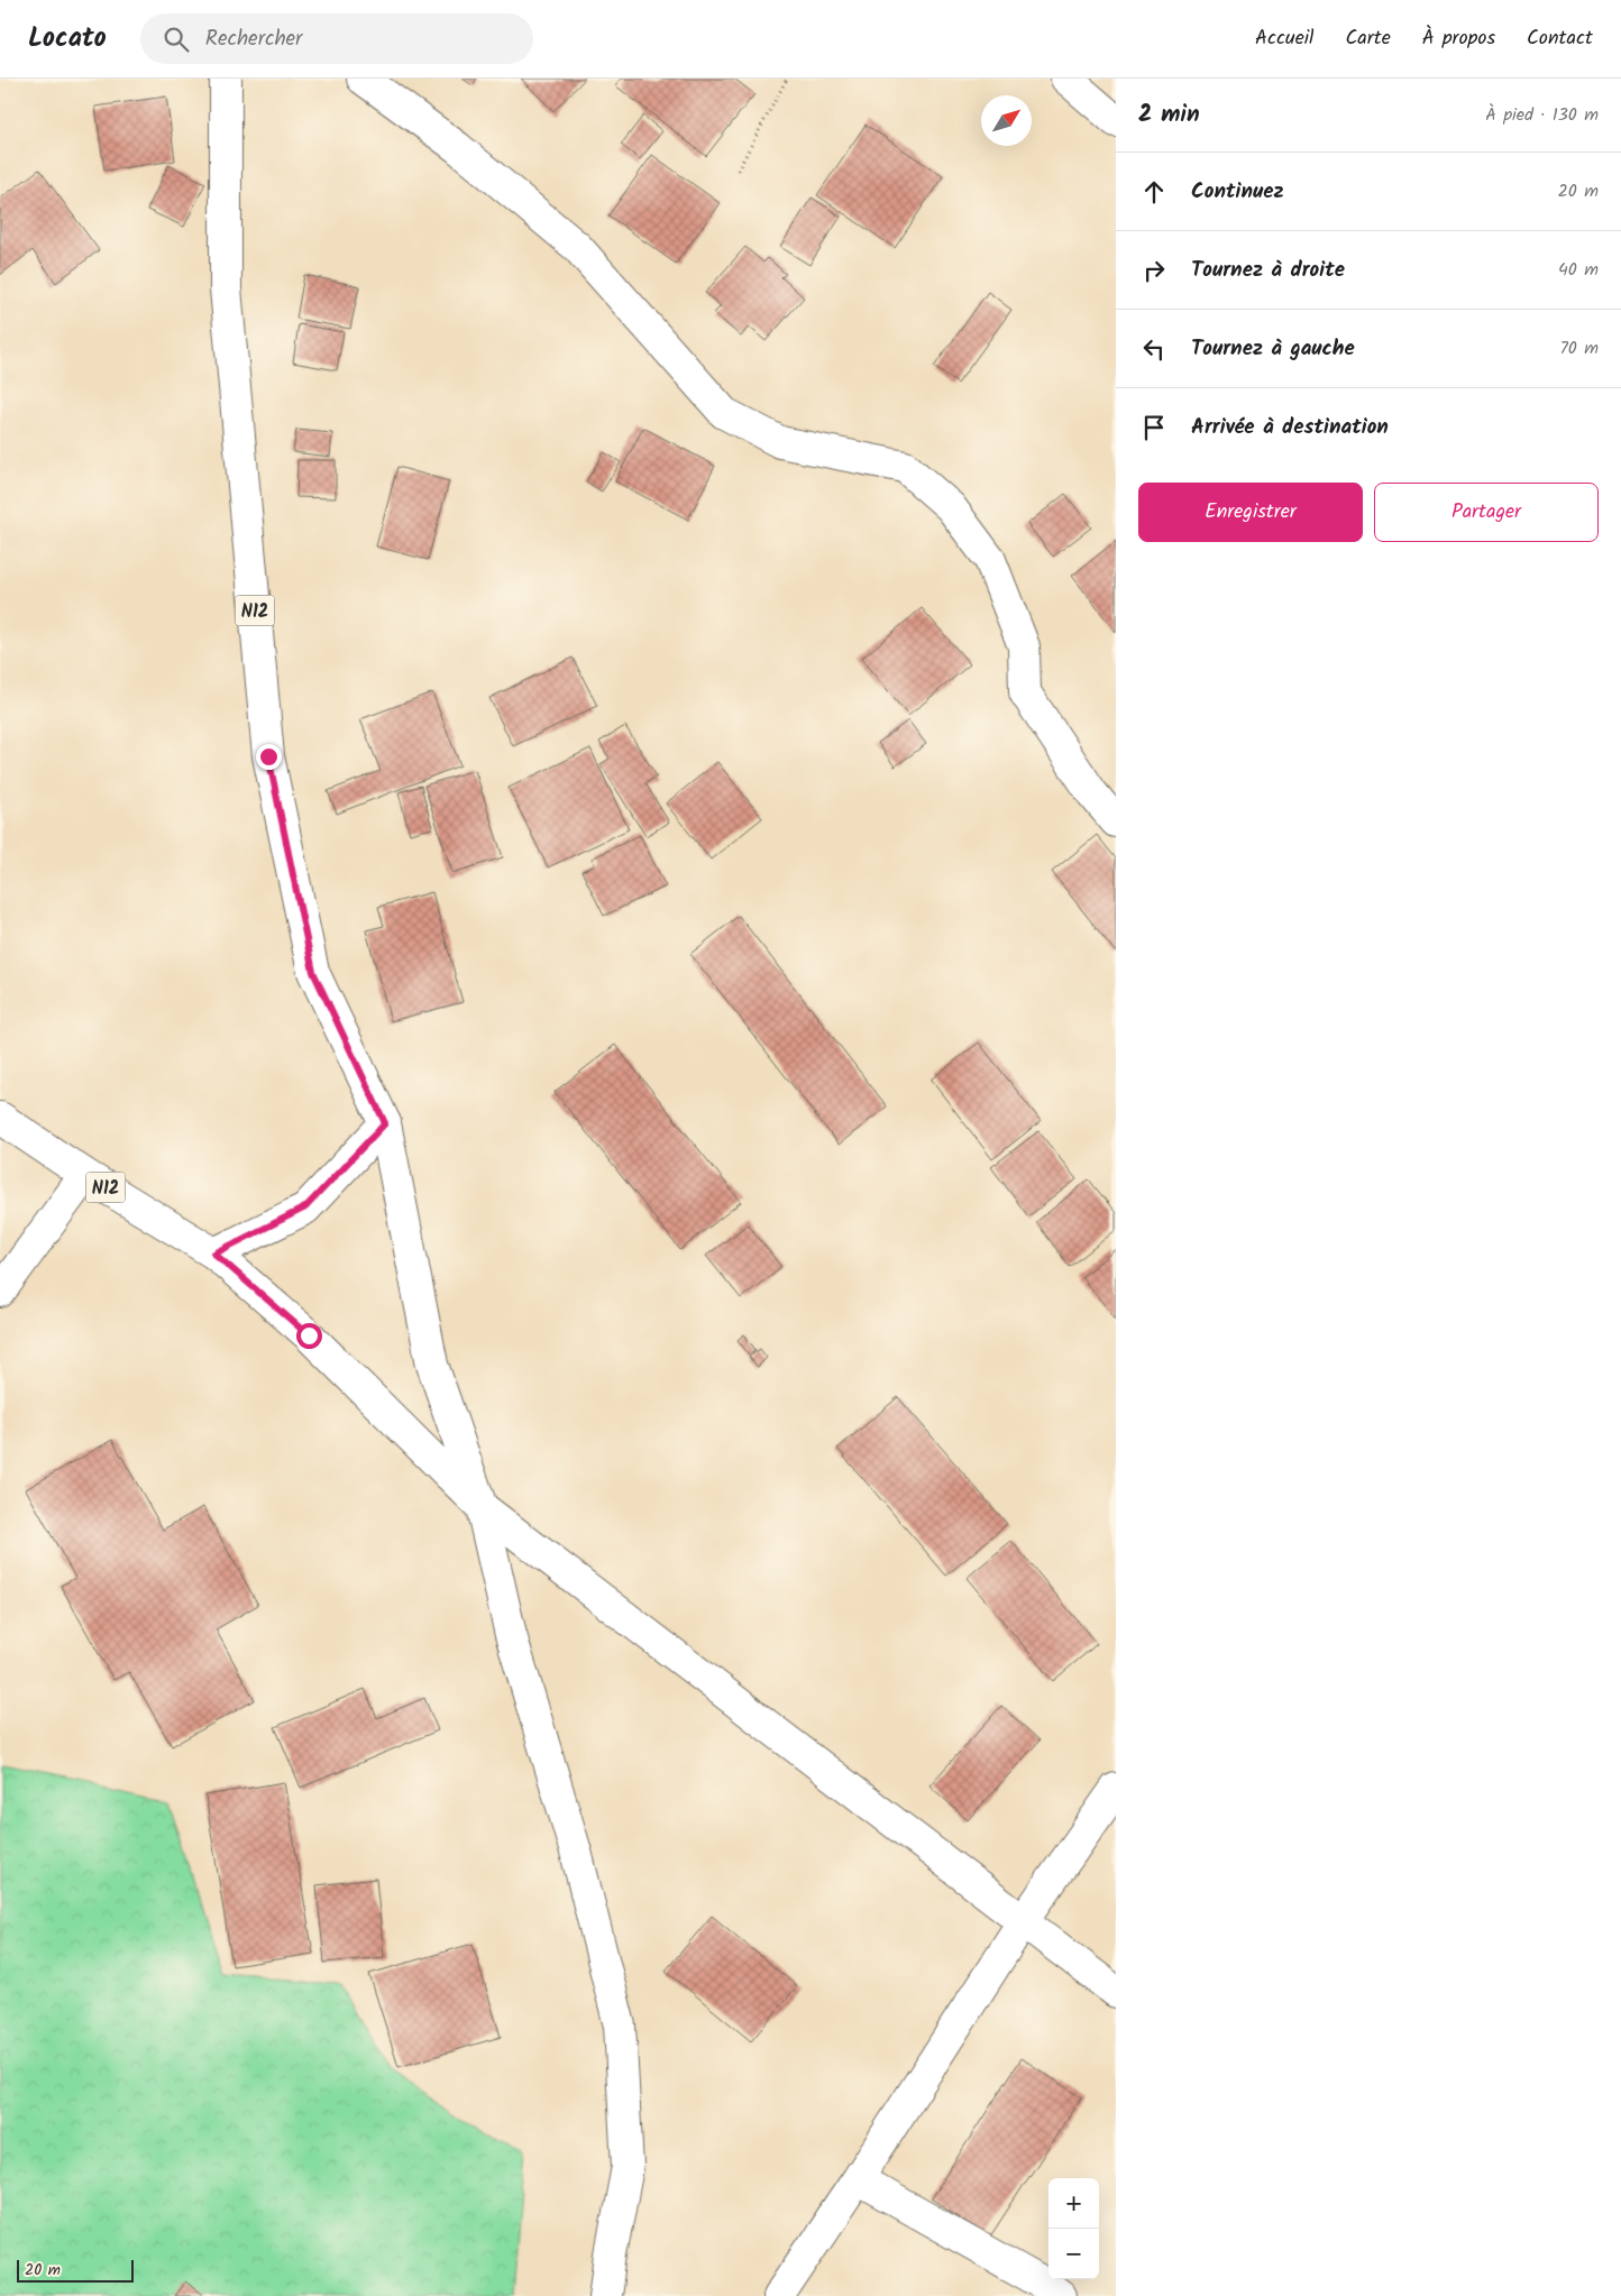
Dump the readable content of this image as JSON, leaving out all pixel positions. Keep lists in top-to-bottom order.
{
  "streets": {
    "main road": ["N12"]
  },
  "scale_bar": "20 m",
  "north": "top right",
  "page": {
    "header": "Locato",
    "search": "Rechercher",
    "nav": [
      "Accueil",
      "Carte",
      "À propos",
      "Contact"
    ],
    "heading": ["2 min", "À pied · 130 m"],
    "list": [
      ["Continuez", "20 m"],
      ["Tournez à droite", "40 m"],
      ["Tournez à gauche", "70 m"],
      "Arrivée à destination"
    ],
    "buttons": ["Enregistrer", "Partager"],
    "map_buttons": ["+", "−"],
    "scale": "20 m"
  }
}
